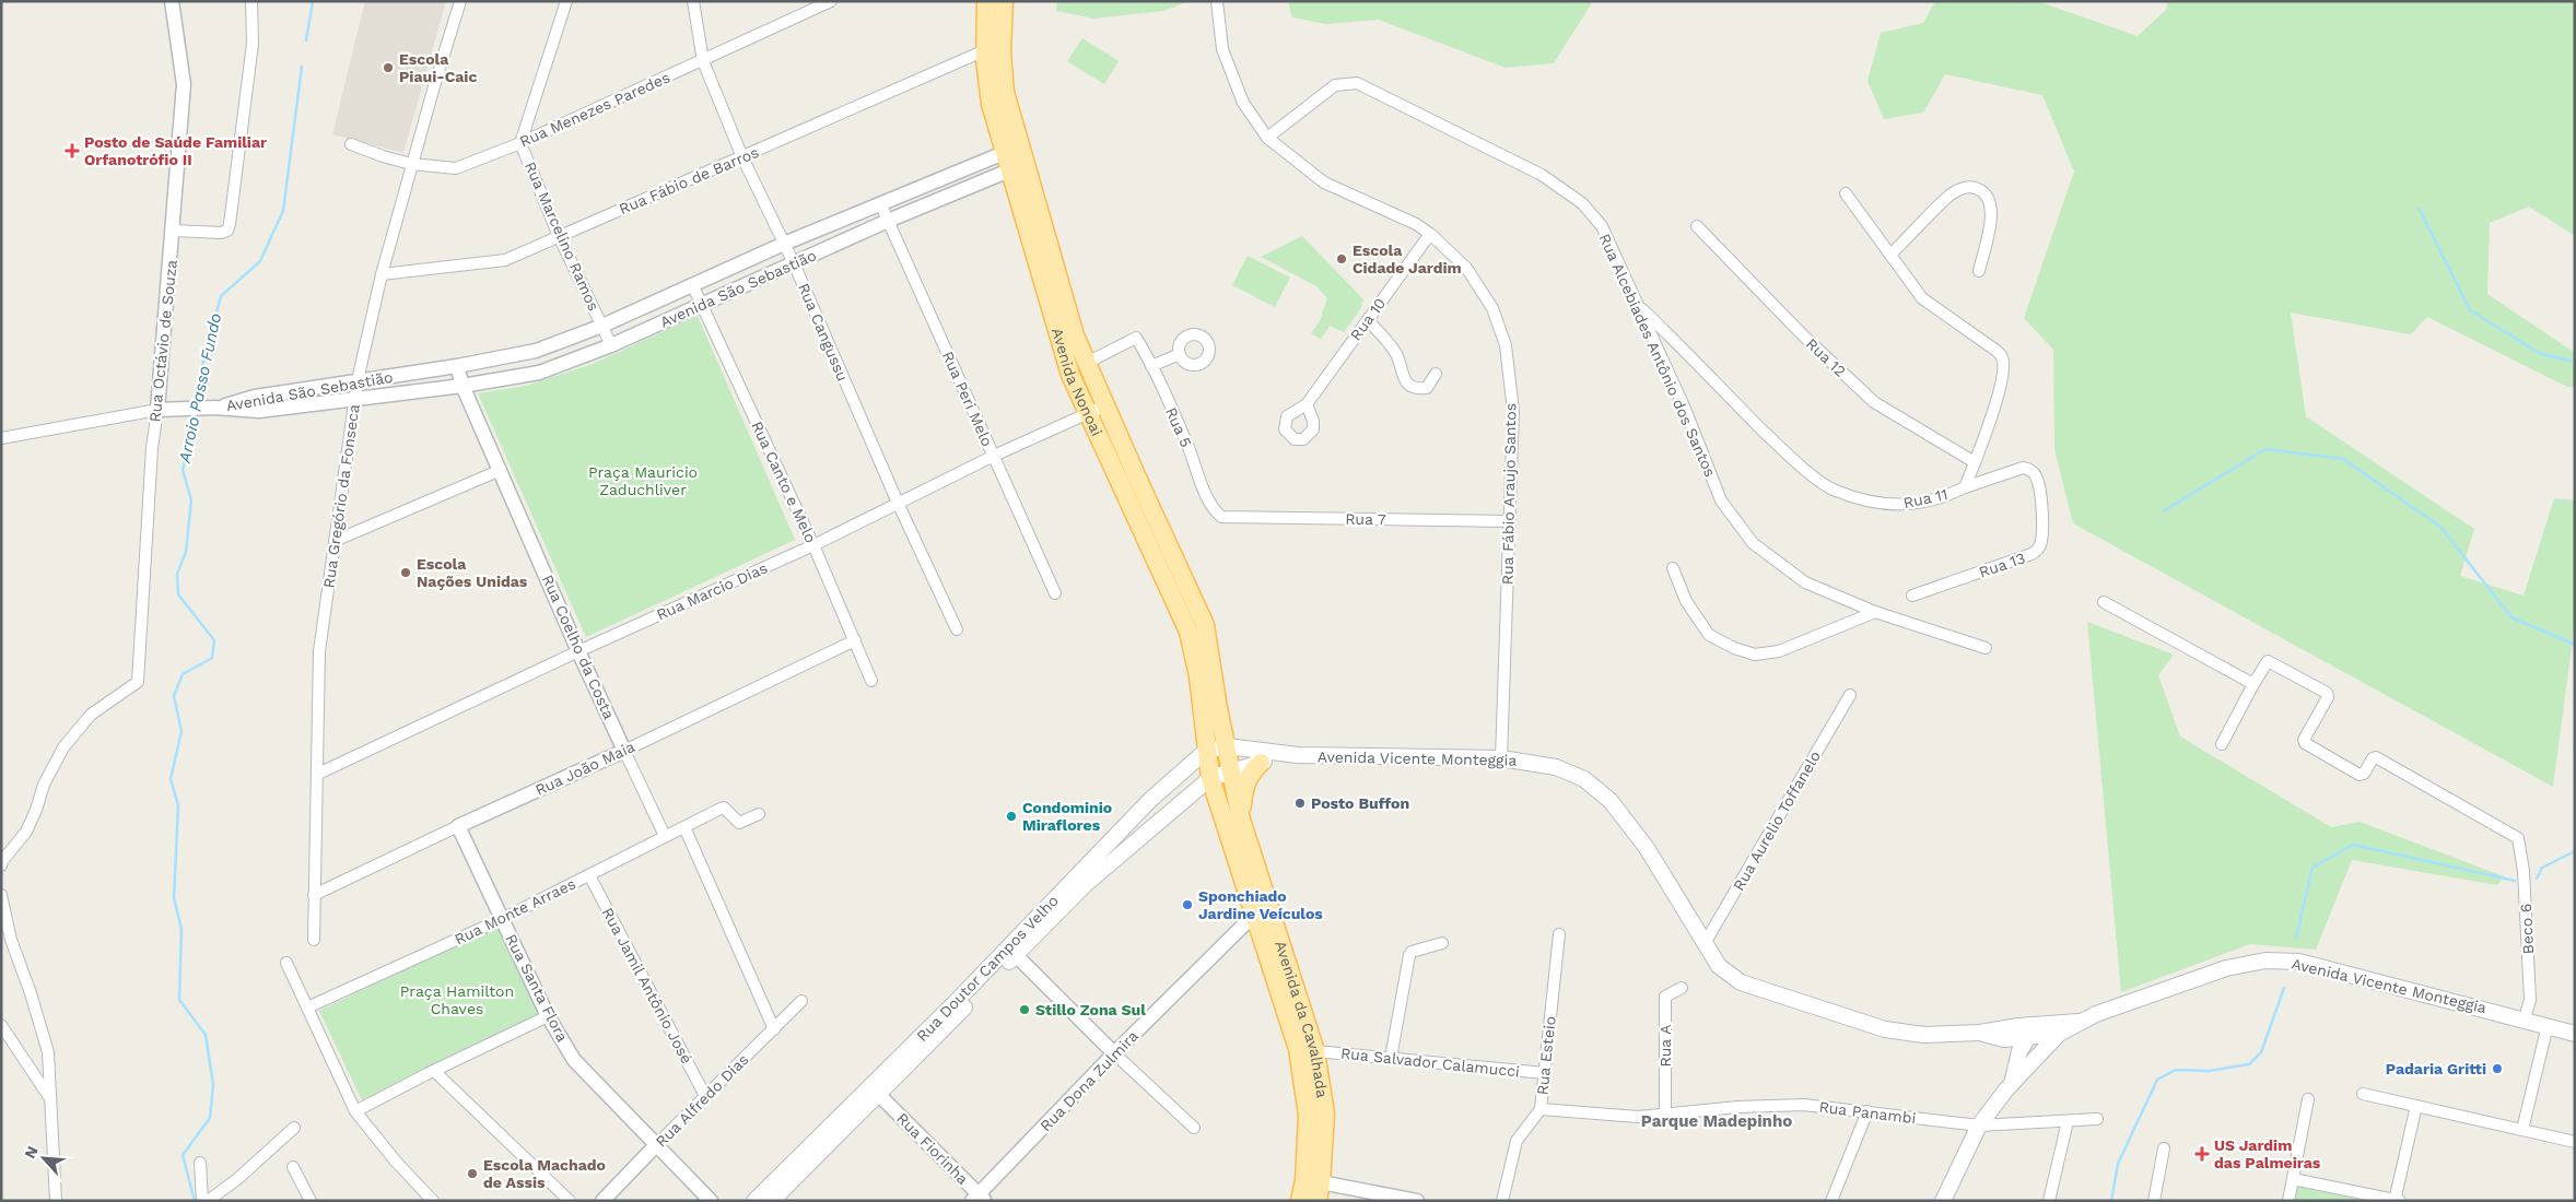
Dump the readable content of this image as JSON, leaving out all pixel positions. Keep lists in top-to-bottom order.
{
  "streets": {
    "main road": [
      "Avenida Nonoai",
      "Avenida Vicente Monteggia",
      "Rua Doutor Campos Velho",
      "Avenida da Cavalhada"
    ],
    "street": [
      "Rua Menezes Paredes",
      "Rua Fábio de Barros",
      "Rua Marcelino Ramos",
      "Avenida São Sebastião",
      "Rua 10",
      "Rua Cangussu",
      "Rua Octávio de Souza",
      "Rua Alcebiades Antônio dos Santos",
      "Rua 12",
      "Rua Peri Melo",
      "Rua 5",
      "Rua Canto e Melo",
      "Rua Fábio Araujo Santos",
      "Rua Gregório da Fonseca",
      "Rua 11",
      "Rua 7",
      "Rua 13",
      "Rua Marcio Dias",
      "Rua Coelho da Costa",
      "Rua João Maia",
      "Rua Aurelio Toffanelo",
      "Rua Monte Arraes",
      "Beco 6",
      "Rua Jamil Antônio José",
      "Rua Santa Flora",
      "Rua A",
      "Rua Esteio",
      "Rua Salvador Calamucci",
      "Rua Dona Zulmira",
      "Rua Alfredo Dias",
      "Rua Panambi",
      "Rua Fiorinha"
    ]
  },
  "crossings": [
    ["Rua Menezes Paredes", "Rua Marcelino Ramos"],
    ["Rua Menezes Paredes", "Rua Cangussu"],
    ["Rua Menezes Paredes", "Rua Gregório da Fonseca"],
    ["Rua Fábio de Barros", "Rua Marcelino Ramos"],
    ["Rua Fábio de Barros", "Rua Cangussu"],
    ["Rua Fábio de Barros", "Avenida Nonoai"],
    ["Rua Fábio de Barros", "Rua Gregório da Fonseca"],
    ["Rua Marcelino Ramos", "Avenida São Sebastião"],
    ["Avenida São Sebastião", "Rua Cangussu"],
    ["Avenida São Sebastião", "Avenida Nonoai"],
    ["Avenida São Sebastião", "Rua Peri Melo"],
    ["Avenida São Sebastião", "Rua Canto e Melo"],
    ["Avenida São Sebastião", "Rua Gregório da Fonseca"],
    ["Avenida São Sebastião", "Rua Coelho da Costa"],
    ["Rua 10", "Rua Fábio Araujo Santos"],
    ["Rua Cangussu", "Rua Marcio Dias"],
    ["Rua Alcebiades Antônio dos Santos", "Rua Fábio Araujo Santos"],
    ["Rua Alcebiades Antônio dos Santos", "Rua 11"],
    ["Rua 12", "Rua 11"],
    ["Avenida Nonoai", "Rua 5"],
    ["Avenida Nonoai", "Rua Marcio Dias"],
    ["Avenida Nonoai", "Avenida Vicente Monteggia"],
    ["Avenida Nonoai", "Rua Doutor Campos Velho"],
    ["Avenida Nonoai", "Avenida da Cavalhada"],
    ["Rua Peri Melo", "Rua Marcio Dias"],
    ["Rua 5", "Rua 7"],
    ["Rua Canto e Melo", "Rua Marcio Dias"],
    ["Rua Canto e Melo", "Rua João Maia"],
    ["Rua Fábio Araujo Santos", "Rua 7"],
    ["Rua Fábio Araujo Santos", "Avenida Vicente Monteggia"],
    ["Rua Gregório da Fonseca", "Rua Marcio Dias"],
    ["Rua Gregório da Fonseca", "Rua João Maia"],
    ["Rua 11", "Rua 13"],
    ["Rua Marcio Dias", "Rua Coelho da Costa"],
    ["Rua Coelho da Costa", "Rua João Maia"],
    ["Rua Coelho da Costa", "Rua Monte Arraes"],
    ["Avenida Vicente Monteggia", "Rua Aurelio Toffanelo"],
    ["Avenida Vicente Monteggia", "Beco 6"],
    ["Avenida Vicente Monteggia", "Rua Doutor Campos Velho"],
    ["Avenida Vicente Monteggia", "Avenida da Cavalhada"],
    ["Rua João Maia", "Rua Santa Flora"],
    ["Rua Monte Arraes", "Rua Jamil Antônio José"],
    ["Rua Monte Arraes", "Rua Santa Flora"],
    ["Rua Doutor Campos Velho", "Avenida da Cavalhada"],
    ["Rua Doutor Campos Velho", "Rua Fiorinha"],
    ["Rua Jamil Antônio José", "Rua Alfredo Dias"],
    ["Rua Santa Flora", "Rua Alfredo Dias"],
    ["Avenida da Cavalhada", "Rua Salvador Calamucci"],
    ["Avenida da Cavalhada", "Rua Dona Zulmira"],
    ["Rua A", "Rua Panambi"],
    ["Rua Esteio", "Rua Salvador Calamucci"],
    ["Rua Esteio", "Rua Panambi"],
    ["Rua Dona Zulmira", "Rua Fiorinha"]
  ],
  "districts": ["Parque Madepinho"],
  "water": ["Arroio Passo Fundo"],
  "parks": ["Praça Mauricio Zaduchliver", "Praça Hamilton Chaves"],
  "places": {
    "other": [
      "Escola Piaui-Caic",
      "Escola Cidade Jardim",
      "Escola Nações Unidas",
      "Posto Buffon",
      "Condominio Miraflores",
      "Sponchiado Jardine Veículos",
      "Stillo Zona Sul",
      "Padaria Gritti",
      "Escola Machado de Assis"
    ],
    "health": ["Posto de Saúde Familiar Orfanotrófio II", "US Jardim das Palmeiras"]
  },
  "north": "top left"
}
